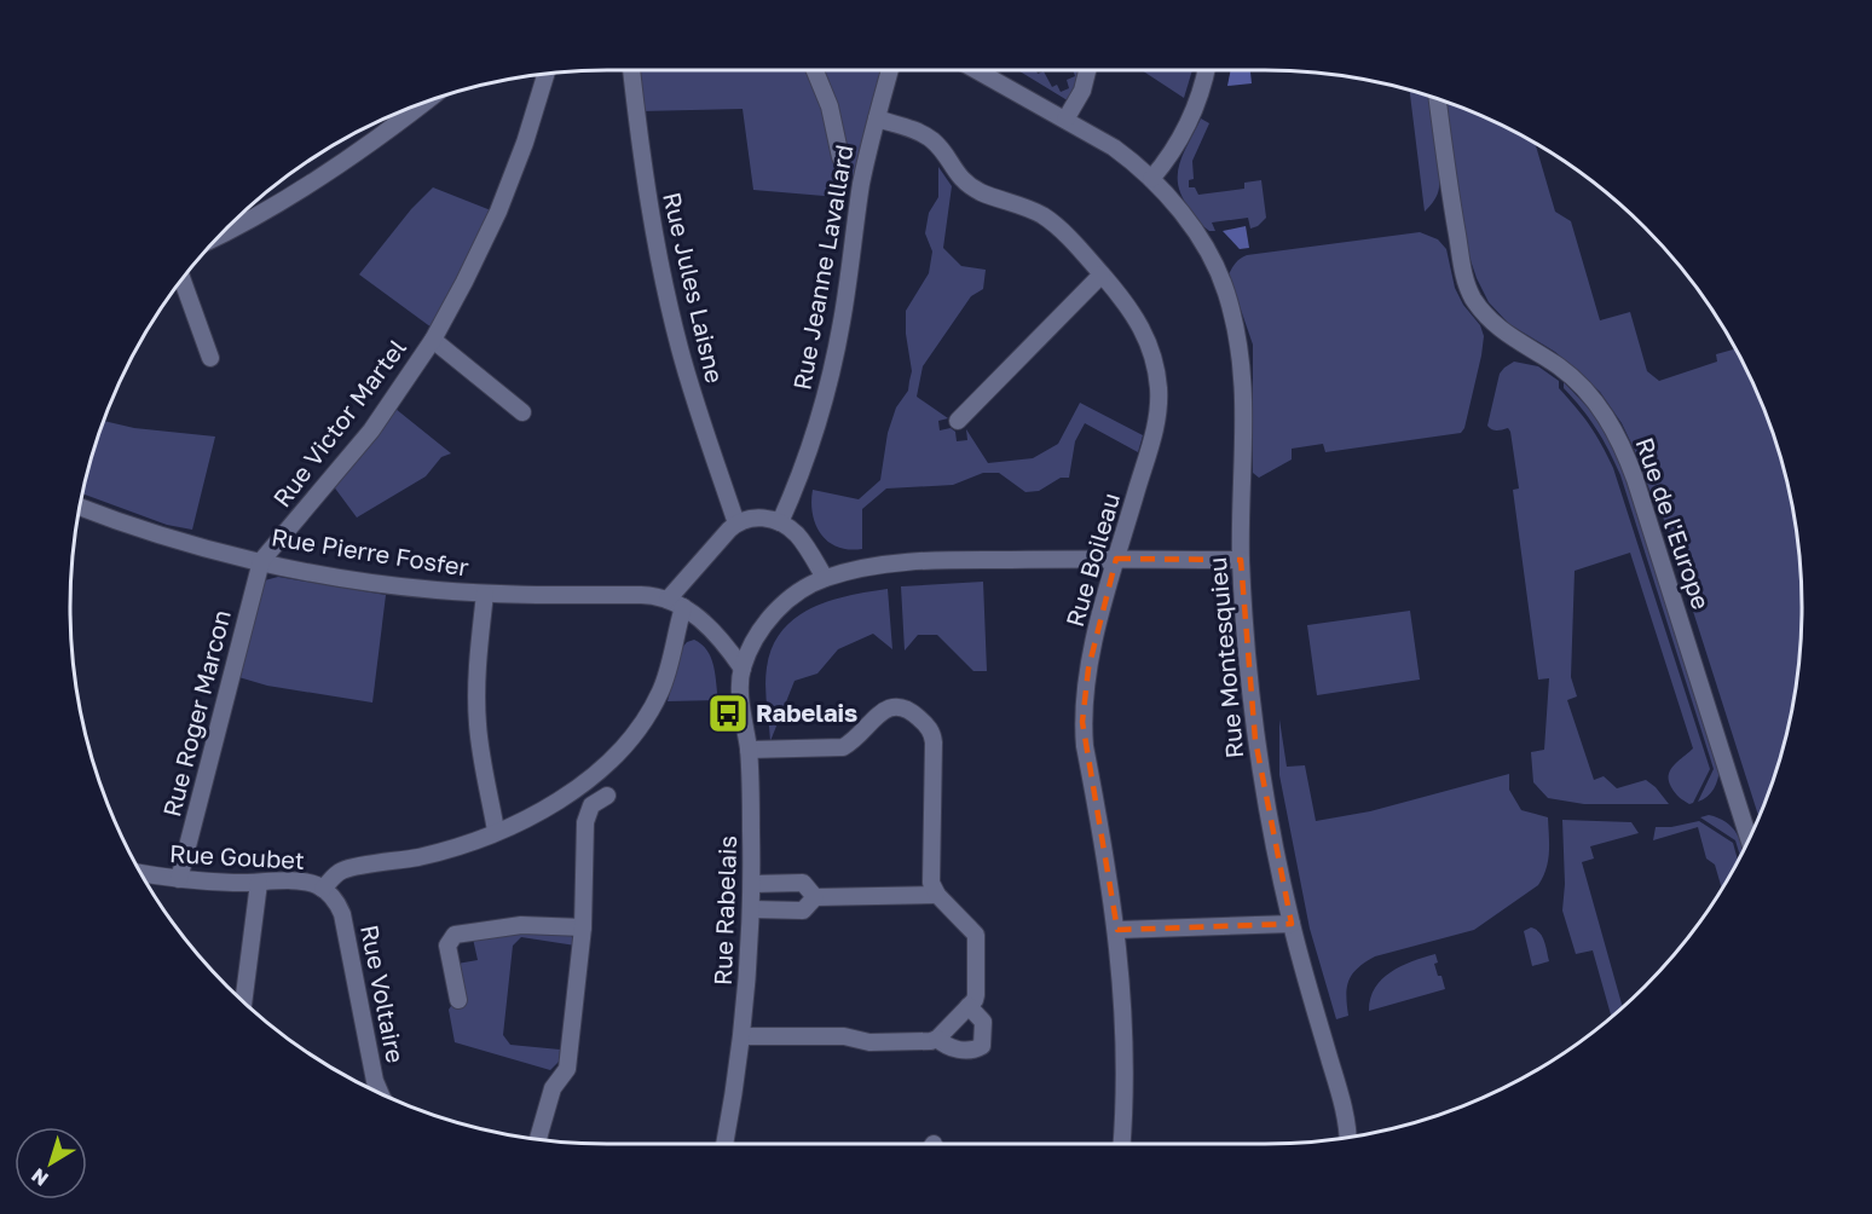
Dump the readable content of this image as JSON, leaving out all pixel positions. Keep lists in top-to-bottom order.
{
  "streets": {
    "street": [
      "Rue Jeanne Lavallard",
      "Rue Jules Laisne",
      "Rue Victor Martel",
      "Rue de l'Europe",
      "Rue Pierre Fosfer",
      "Rue Boileau",
      "Rue Montesquieu",
      "Rue Roger Marcon",
      "Rue Goubet",
      "Rue Rabelais",
      "Rue Voltaire"
    ]
  },
  "crossings": [
    ["Rue Jeanne Lavallard", "Rue Boileau"],
    ["Rue Victor Martel", "Rue Pierre Fosfer"],
    ["Rue Victor Martel", "Rue Roger Marcon"],
    ["Rue Pierre Fosfer", "Rue Roger Marcon"],
    ["Rue Pierre Fosfer", "Rue Goubet"],
    ["Rue Pierre Fosfer", "Rue Rabelais"],
    ["Rue Roger Marcon", "Rue Goubet"],
    ["Rue Goubet", "Rue Voltaire"]
  ],
  "places": {
    "bus stop": ["Rabelais"]
  },
  "north": "bottom left"
}
